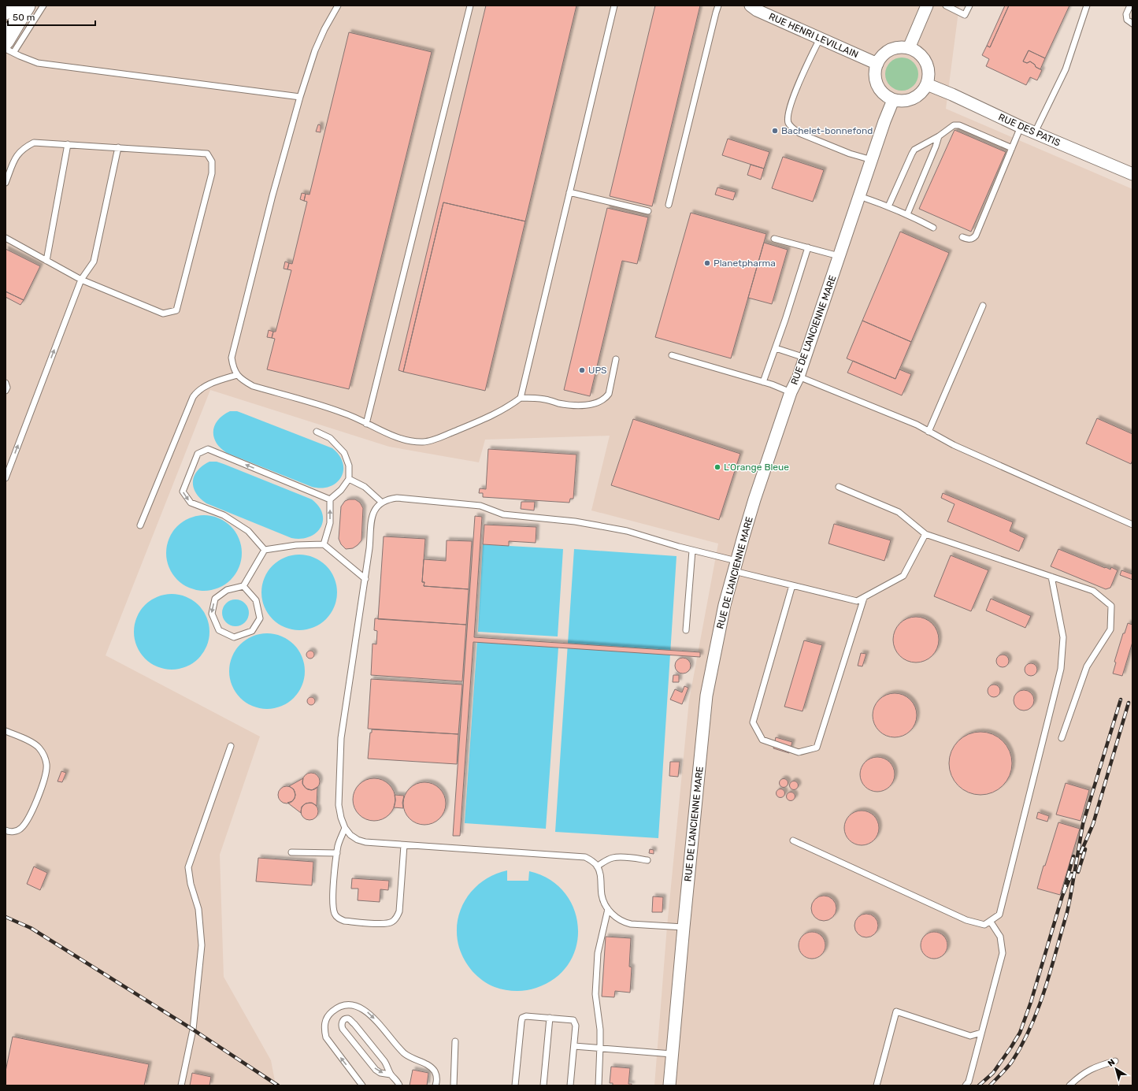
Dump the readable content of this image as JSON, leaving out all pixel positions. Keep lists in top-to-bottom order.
{
  "streets": {
    "street": ["RUE HENRI LEVILLAIN", "RUE DES PATIS", "RUE DE L'ANCIENNE MARE"]
  },
  "crossings": [
    ["RUE HENRI LEVILLAIN", "RUE DES PATIS"],
    ["RUE HENRI LEVILLAIN", "RUE DE L'ANCIENNE MARE"],
    ["RUE DES PATIS", "RUE DE L'ANCIENNE MARE"]
  ],
  "places": [
    "Bachelet-bonnefond",
    "Planetpharma",
    "UPS",
    "L'Orange Bleue"
  ],
  "scale_bar": "50 m",
  "north": "top left"
}
